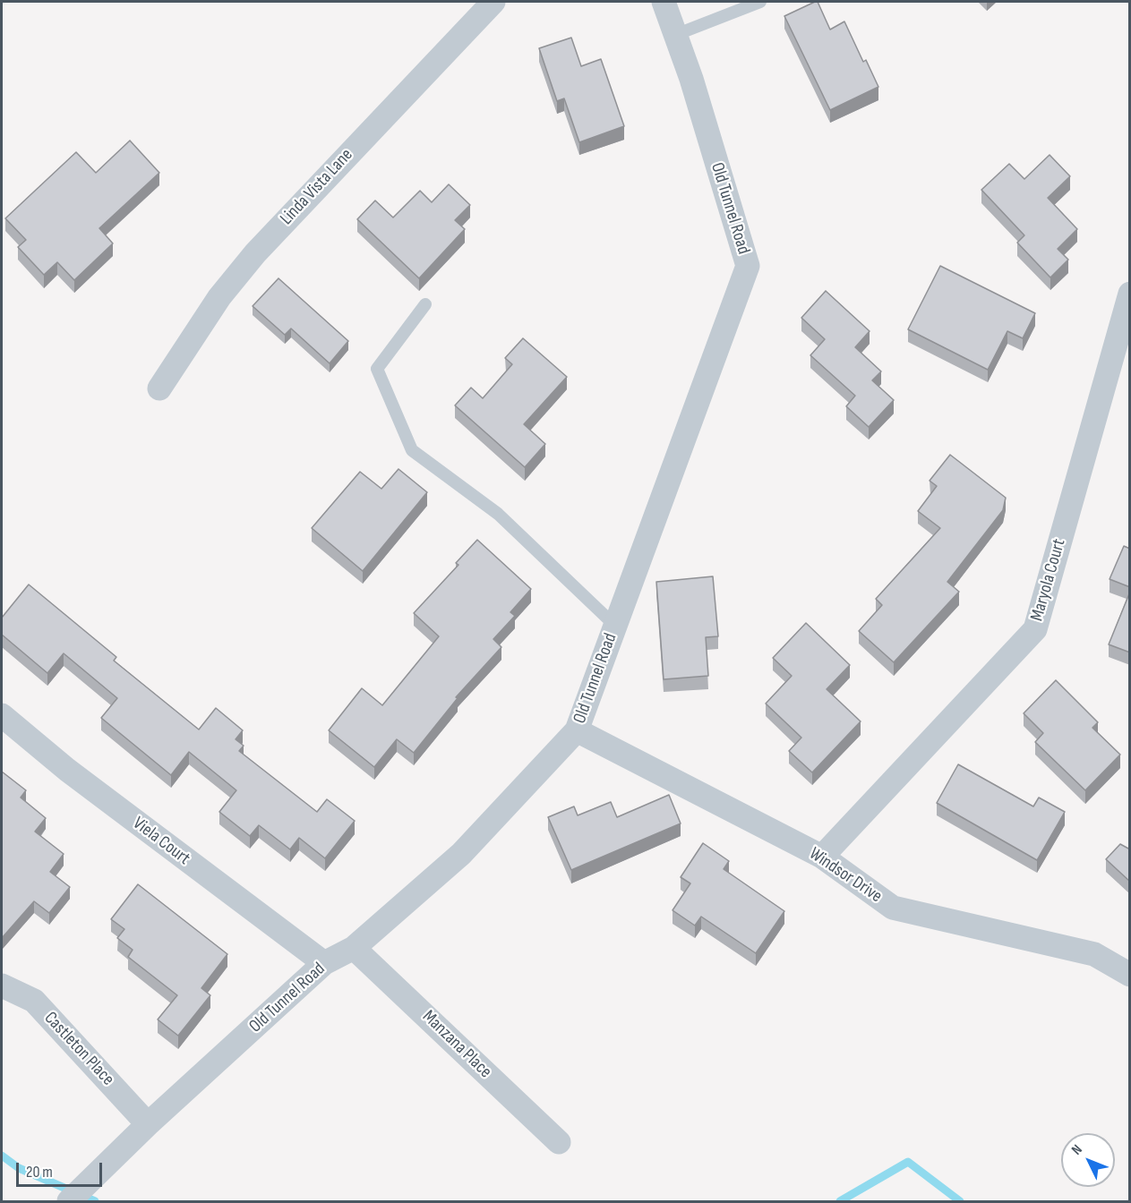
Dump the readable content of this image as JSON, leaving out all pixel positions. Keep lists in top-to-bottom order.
{
  "streets": {
    "street": [
      "Linda Vista Lane",
      "Old Tunnel Road",
      "Maryola Court",
      "Viela Court",
      "Windsor Drive",
      "Manzana Place",
      "Castleton Place"
    ]
  },
  "crossings": [
    ["Old Tunnel Road", "Viela Court"],
    ["Old Tunnel Road", "Windsor Drive"],
    ["Old Tunnel Road", "Manzana Place"],
    ["Old Tunnel Road", "Castleton Place"],
    ["Maryola Court", "Windsor Drive"]
  ],
  "scale_bar": "20 m",
  "north": "top left"
}
